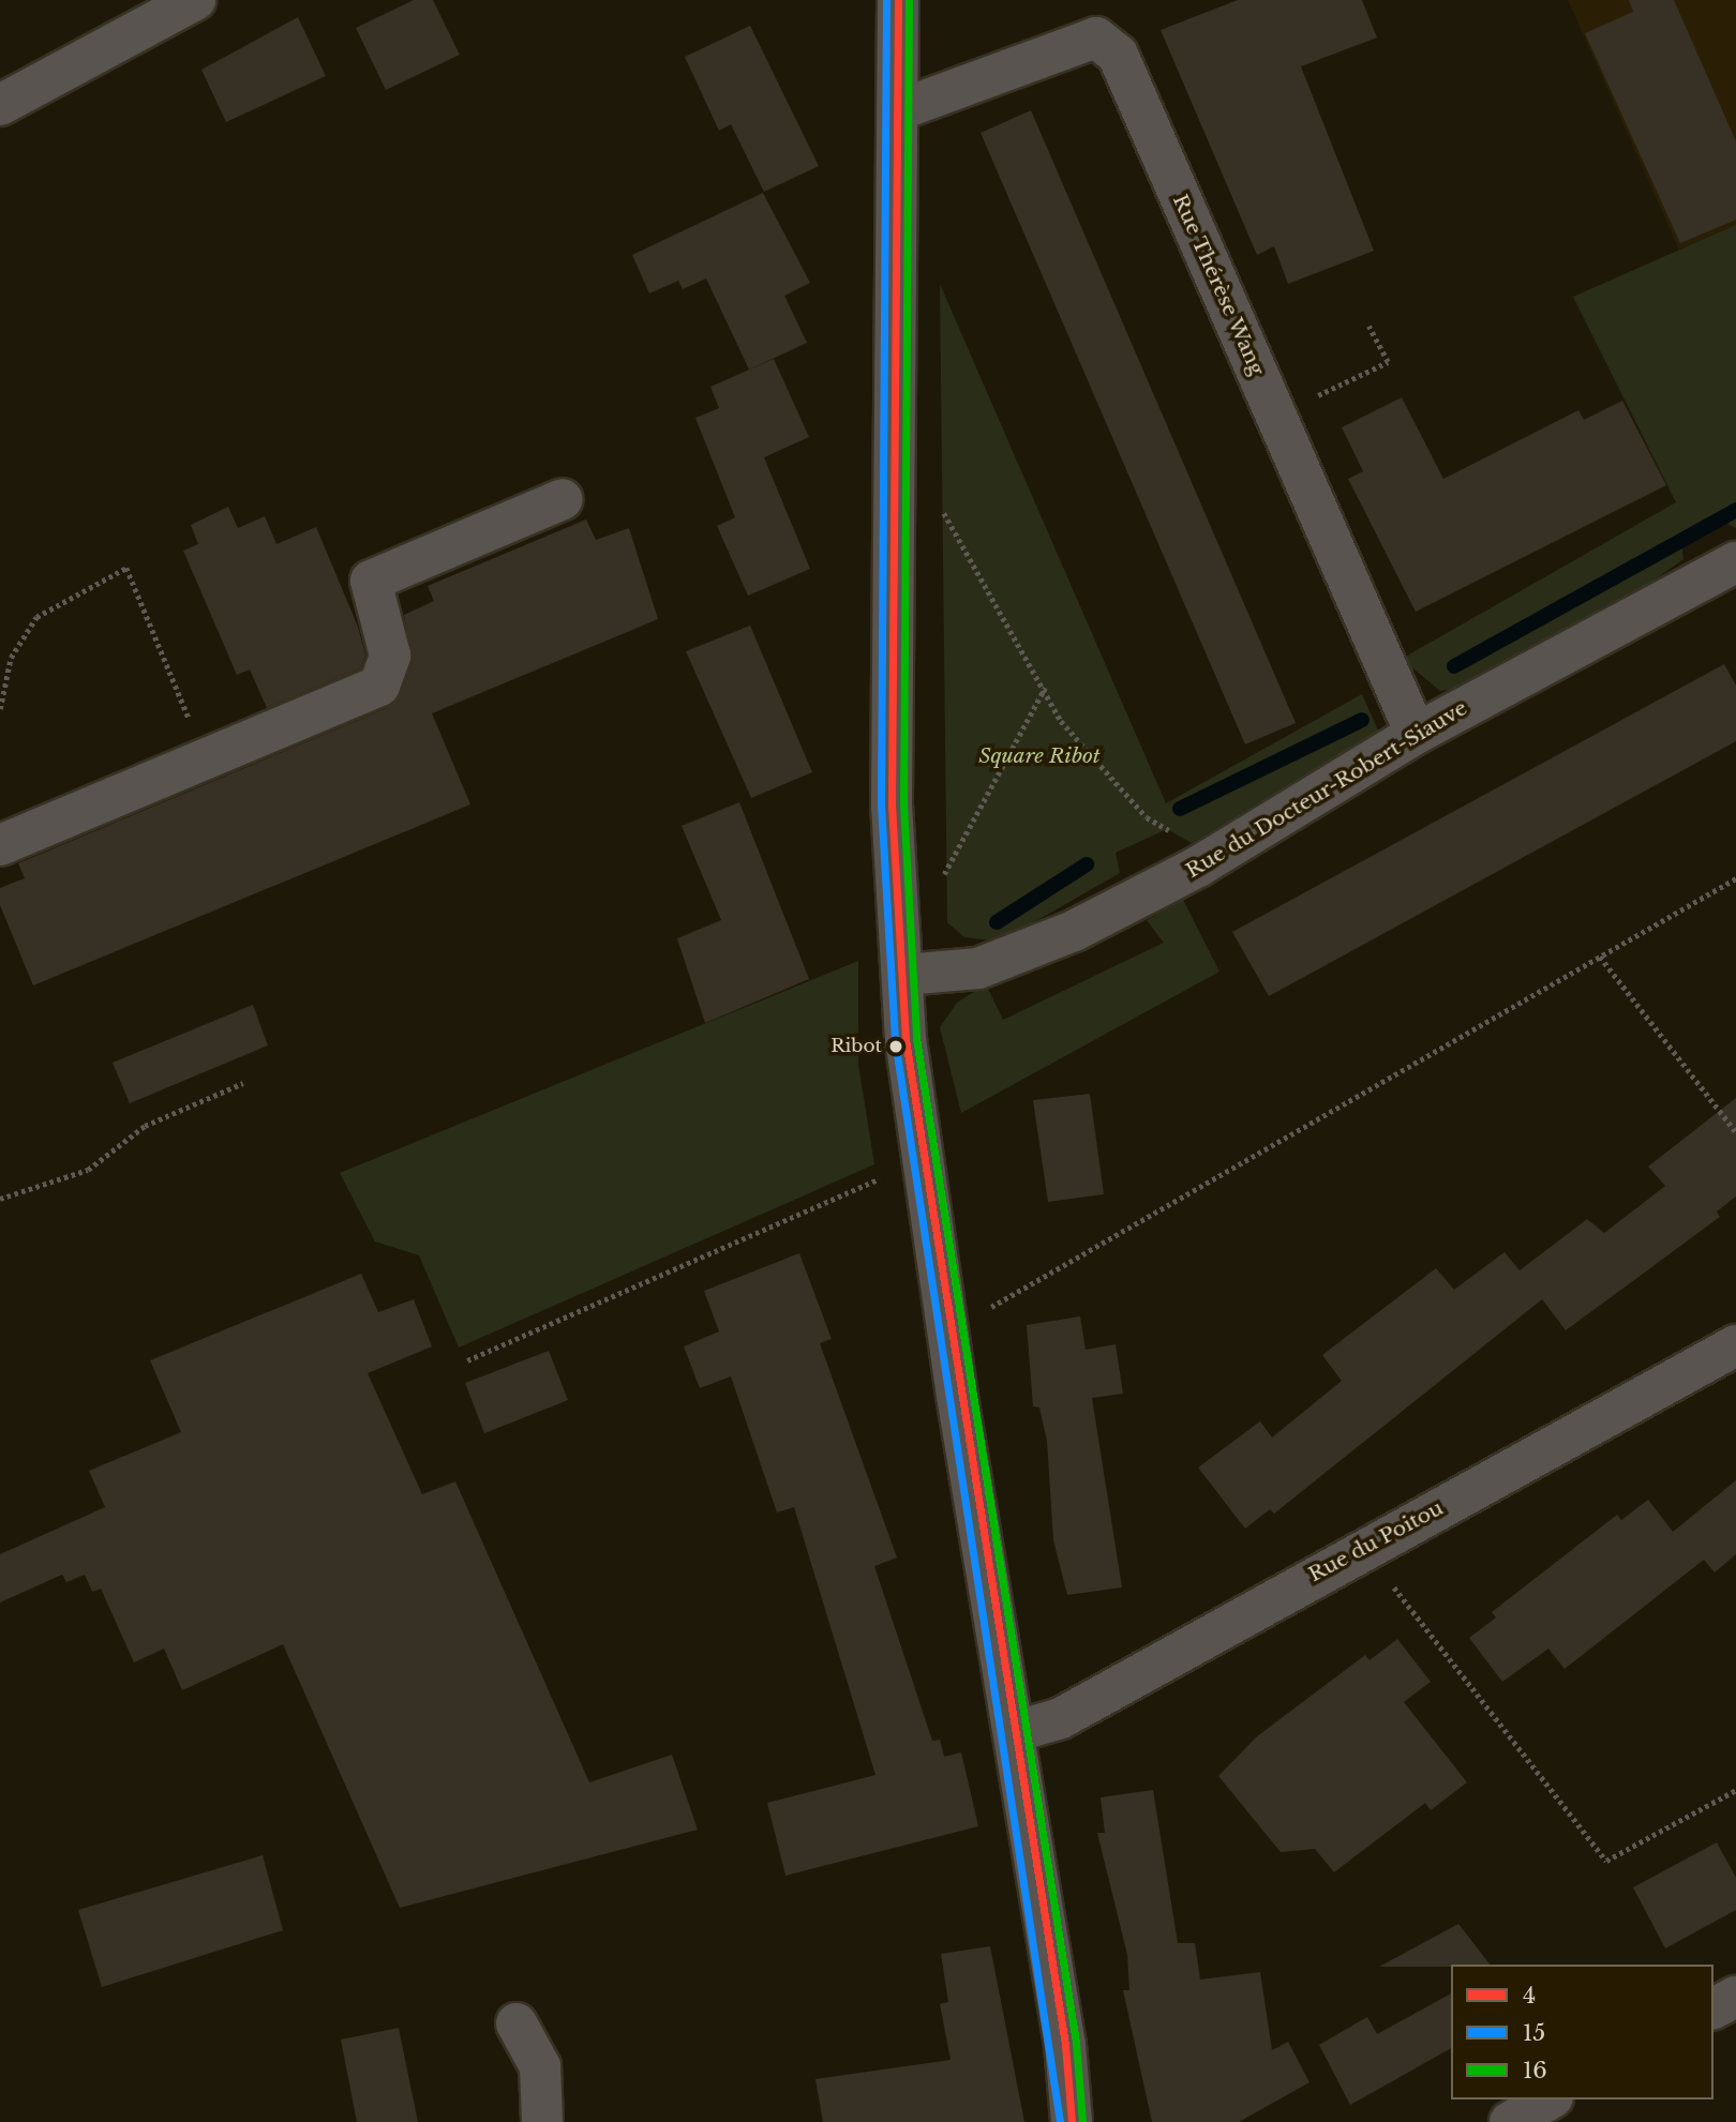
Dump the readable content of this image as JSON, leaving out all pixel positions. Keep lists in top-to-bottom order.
{
  "streets": {
    "street": ["Rue Thérèse Wang", "Rue du Docteur-Robert-Siauve", "Rue du Poitou"]
  },
  "crossings": [
    ["Rue Thérèse Wang", "Rue du Docteur-Robert-Siauve"]
  ],
  "parks": ["Square Ribot"],
  "places": ["Ribot"],
  "lines": ["transit line 4", "transit line 15", "transit line 16"],
  "legend": ["4", "15", "16"]
}
